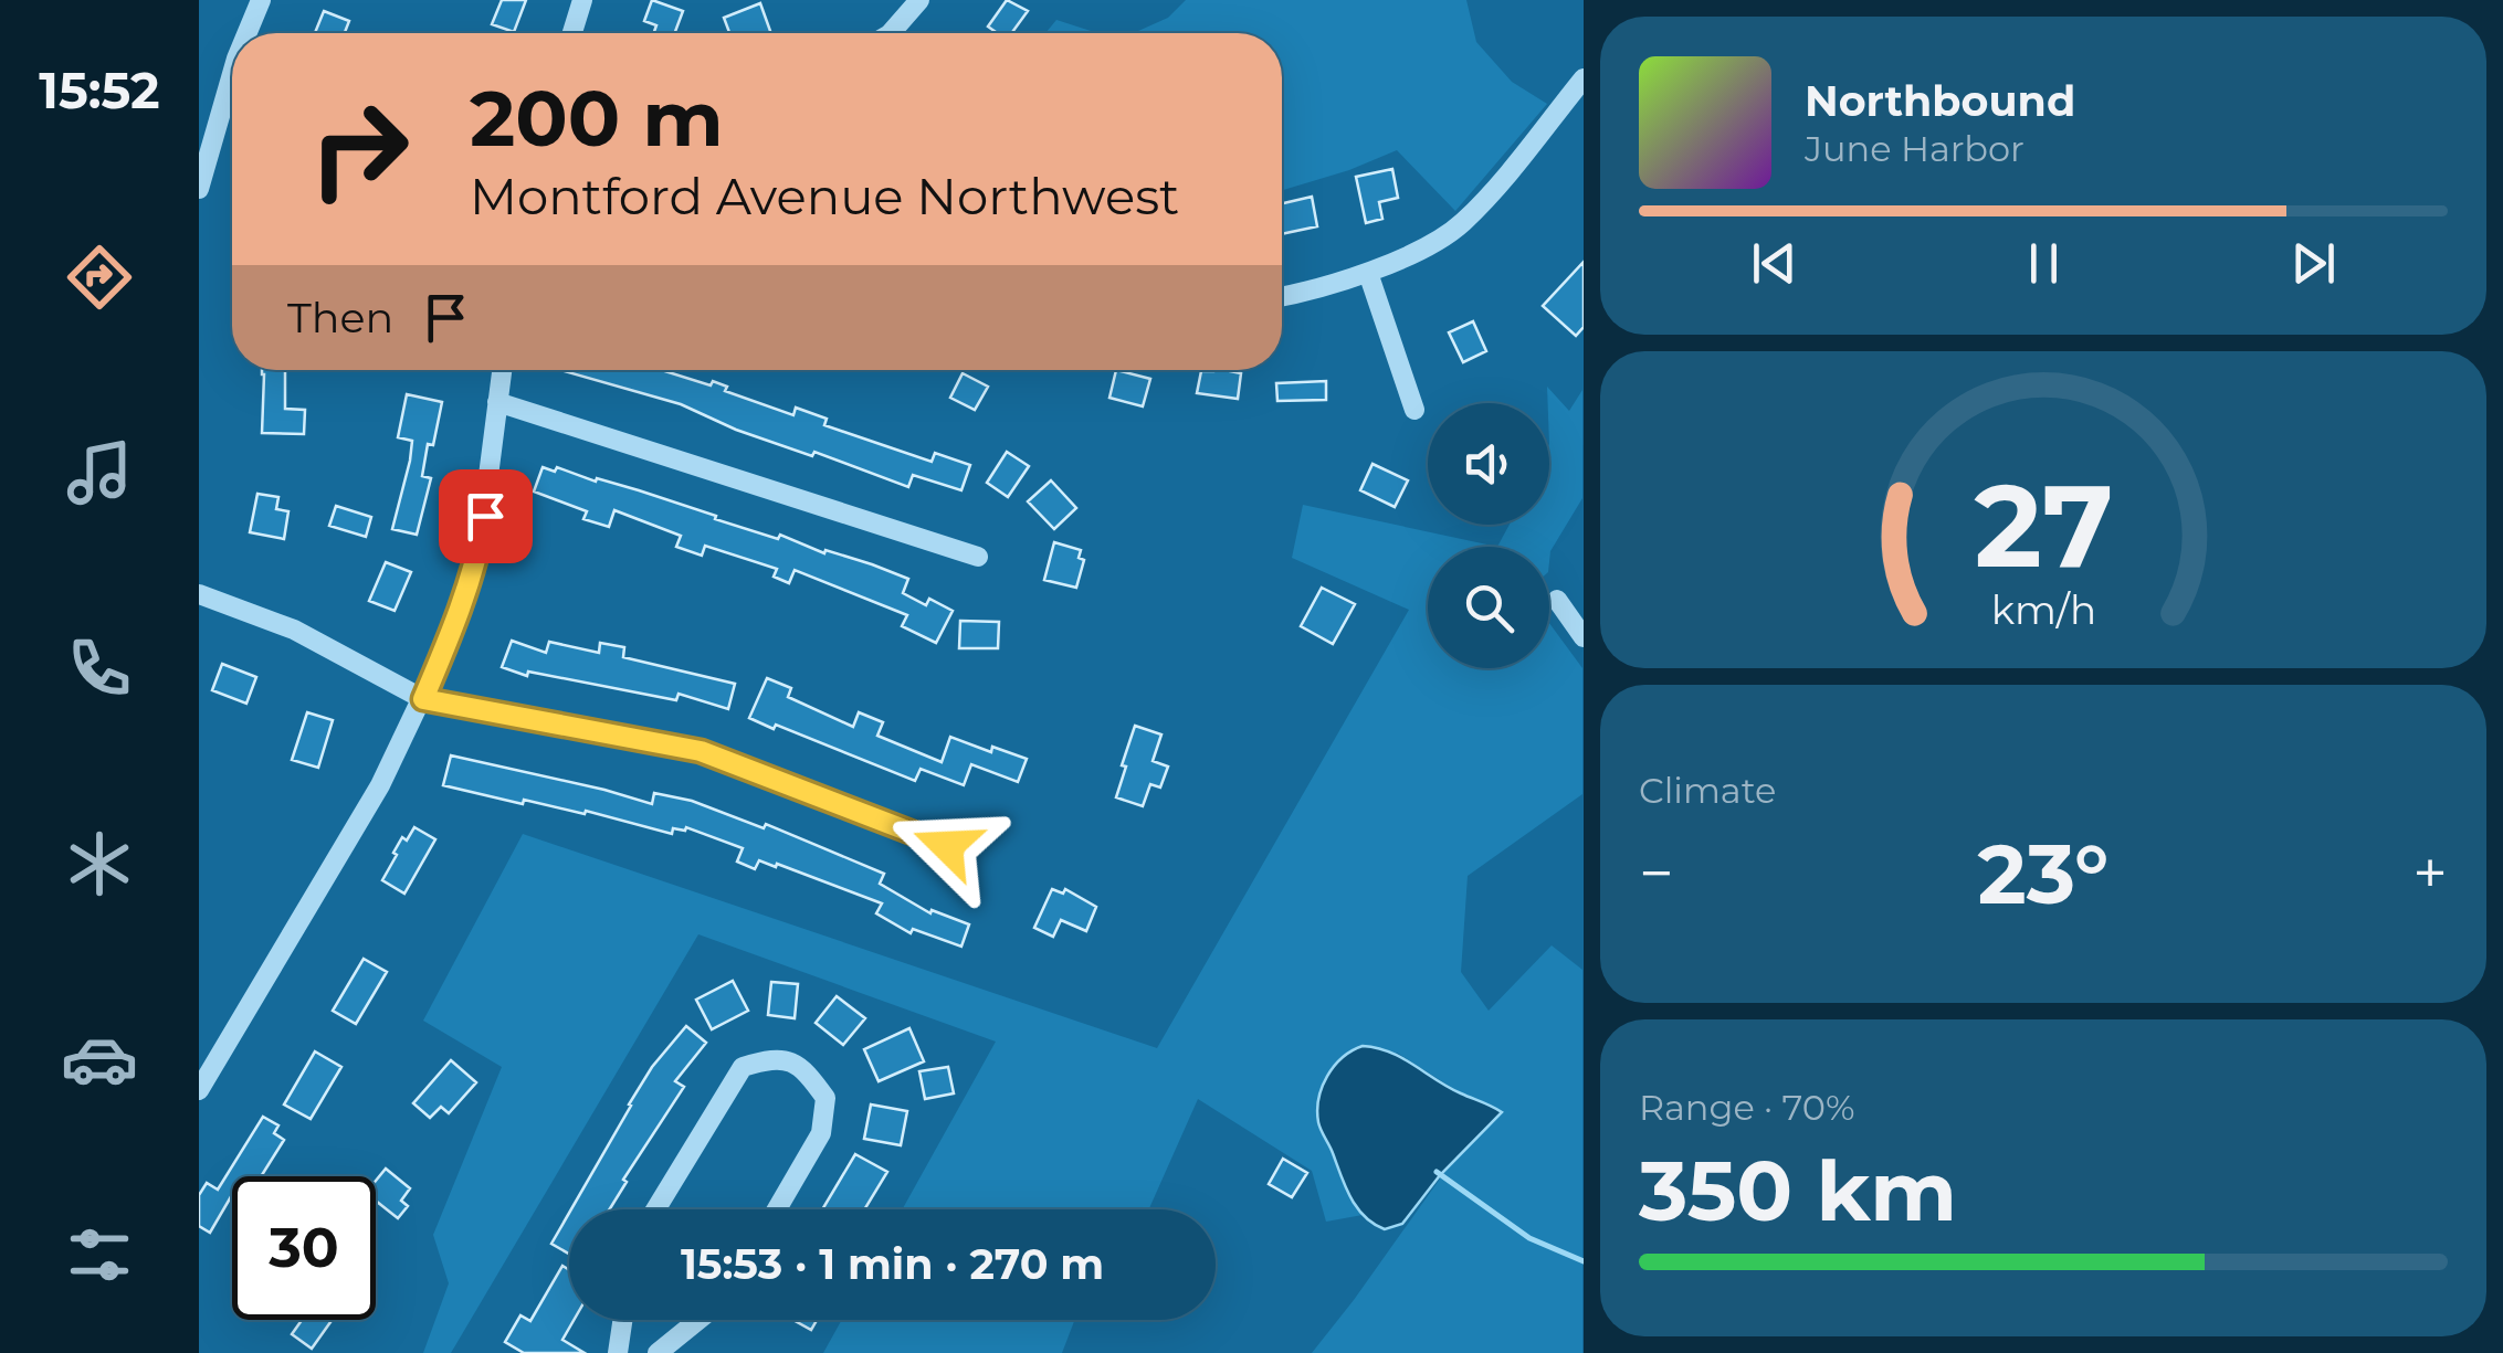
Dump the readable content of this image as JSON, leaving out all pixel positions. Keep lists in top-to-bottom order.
{
  "page": {
    "tabs": "15:52",
    "turn": ["200 m", "Montford Avenue Northwest"],
    "song": ["Northbound", "June Harbor"],
    "then": "Then",
    "tile": [
      "Climate",
      ["Range · 70%", "350 km"]
    ],
    "heat": ["−", "23°", "+"],
    "limit": "30",
    "trip": "15:53 · 1 min · 270 m",
    "gauge": ["27", "km/h"]
  }
}
